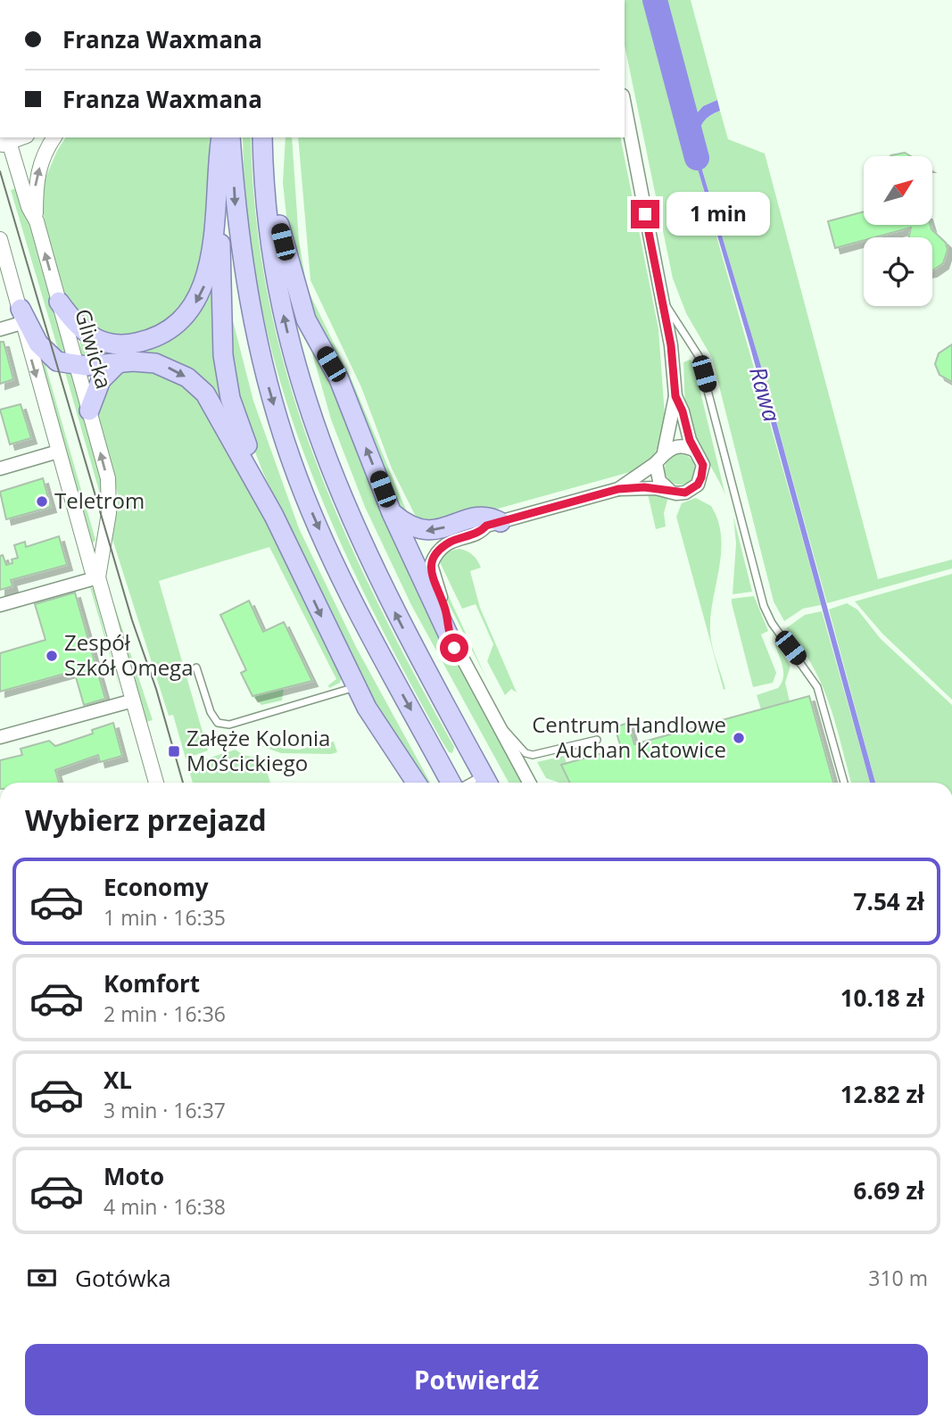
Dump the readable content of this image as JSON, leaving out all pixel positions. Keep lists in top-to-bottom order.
{
  "streets": {
    "street": ["Gliwicka"]
  },
  "water": ["Rawa"],
  "places": {
    "other": ["Teletrom", "Zespół Szkół Omega", "Centrum Handlowe Auchan Katowice"],
    "transit": ["Załęże Kolonia Mościckiego"]
  },
  "north": "top right",
  "page": {
    "banner": ["Franza Waxmana", "Franza Waxmana"],
    "bubble": "1 min",
    "heading": "Wybierz przejazd",
    "list": [
      {
        "name": "Economy",
        "note": "1 min · 16:35",
        "value": "7.54 zł"
      },
      {
        "name": "Komfort",
        "note": "2 min · 16:36",
        "value": "10.18 zł"
      },
      {
        "name": "XL",
        "note": "3 min · 16:37",
        "value": "12.82 zł"
      },
      {
        "name": "Moto",
        "note": "4 min · 16:38",
        "value": "6.69 zł"
      }
    ],
    "pay": ["Gotówka", "310 m"],
    "buttons": "Potwierdź"
  }
}
